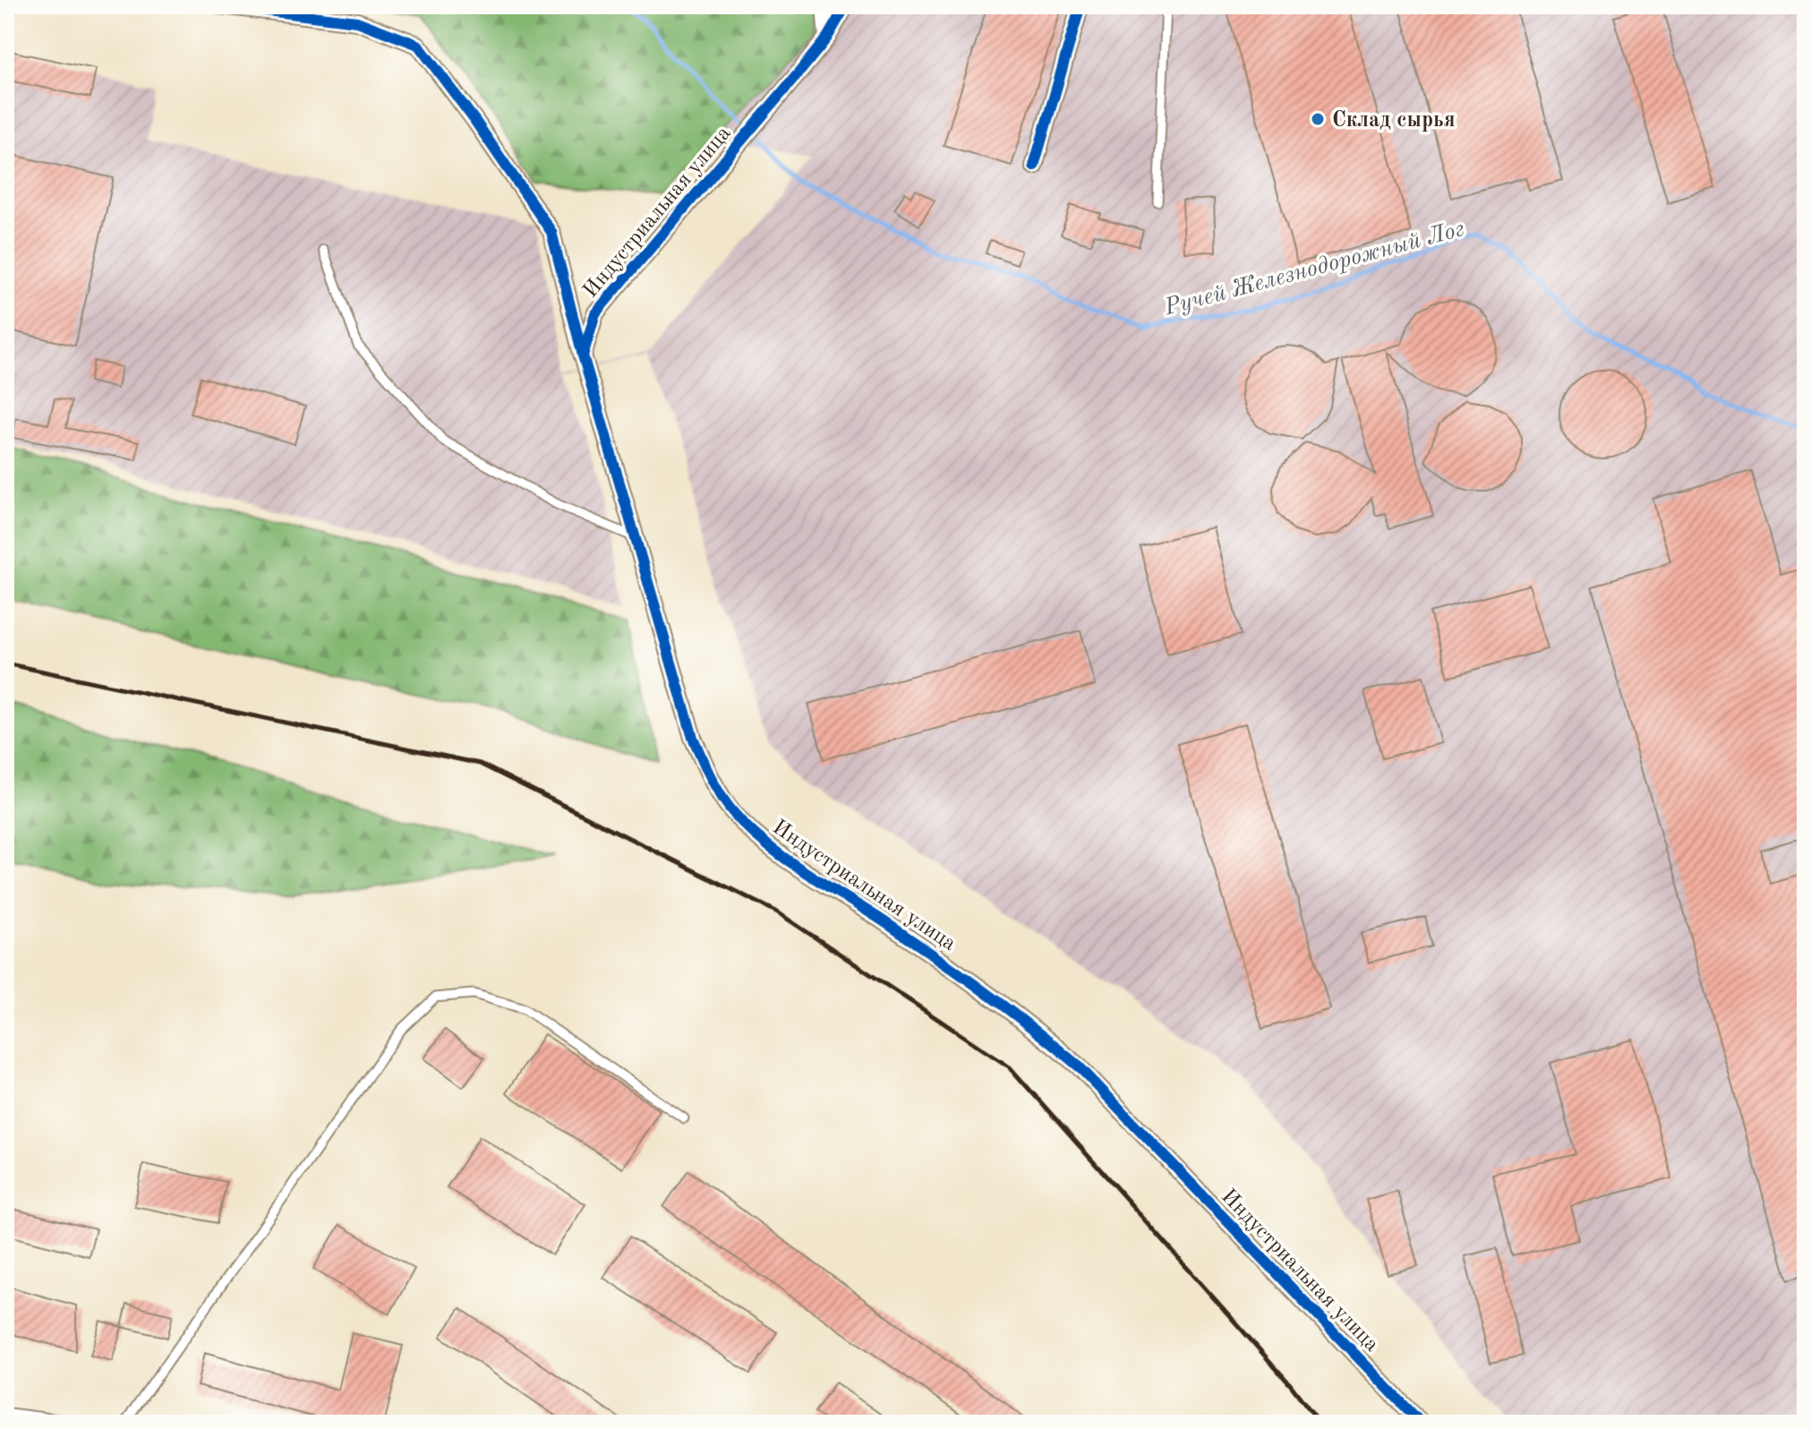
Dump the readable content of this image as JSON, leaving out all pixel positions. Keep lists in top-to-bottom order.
{
  "streets": {
    "street": ["Индустриальная улица"]
  },
  "water": ["Ручей Железнодорожный Лог"],
  "places": ["Склад сырья"]
}
